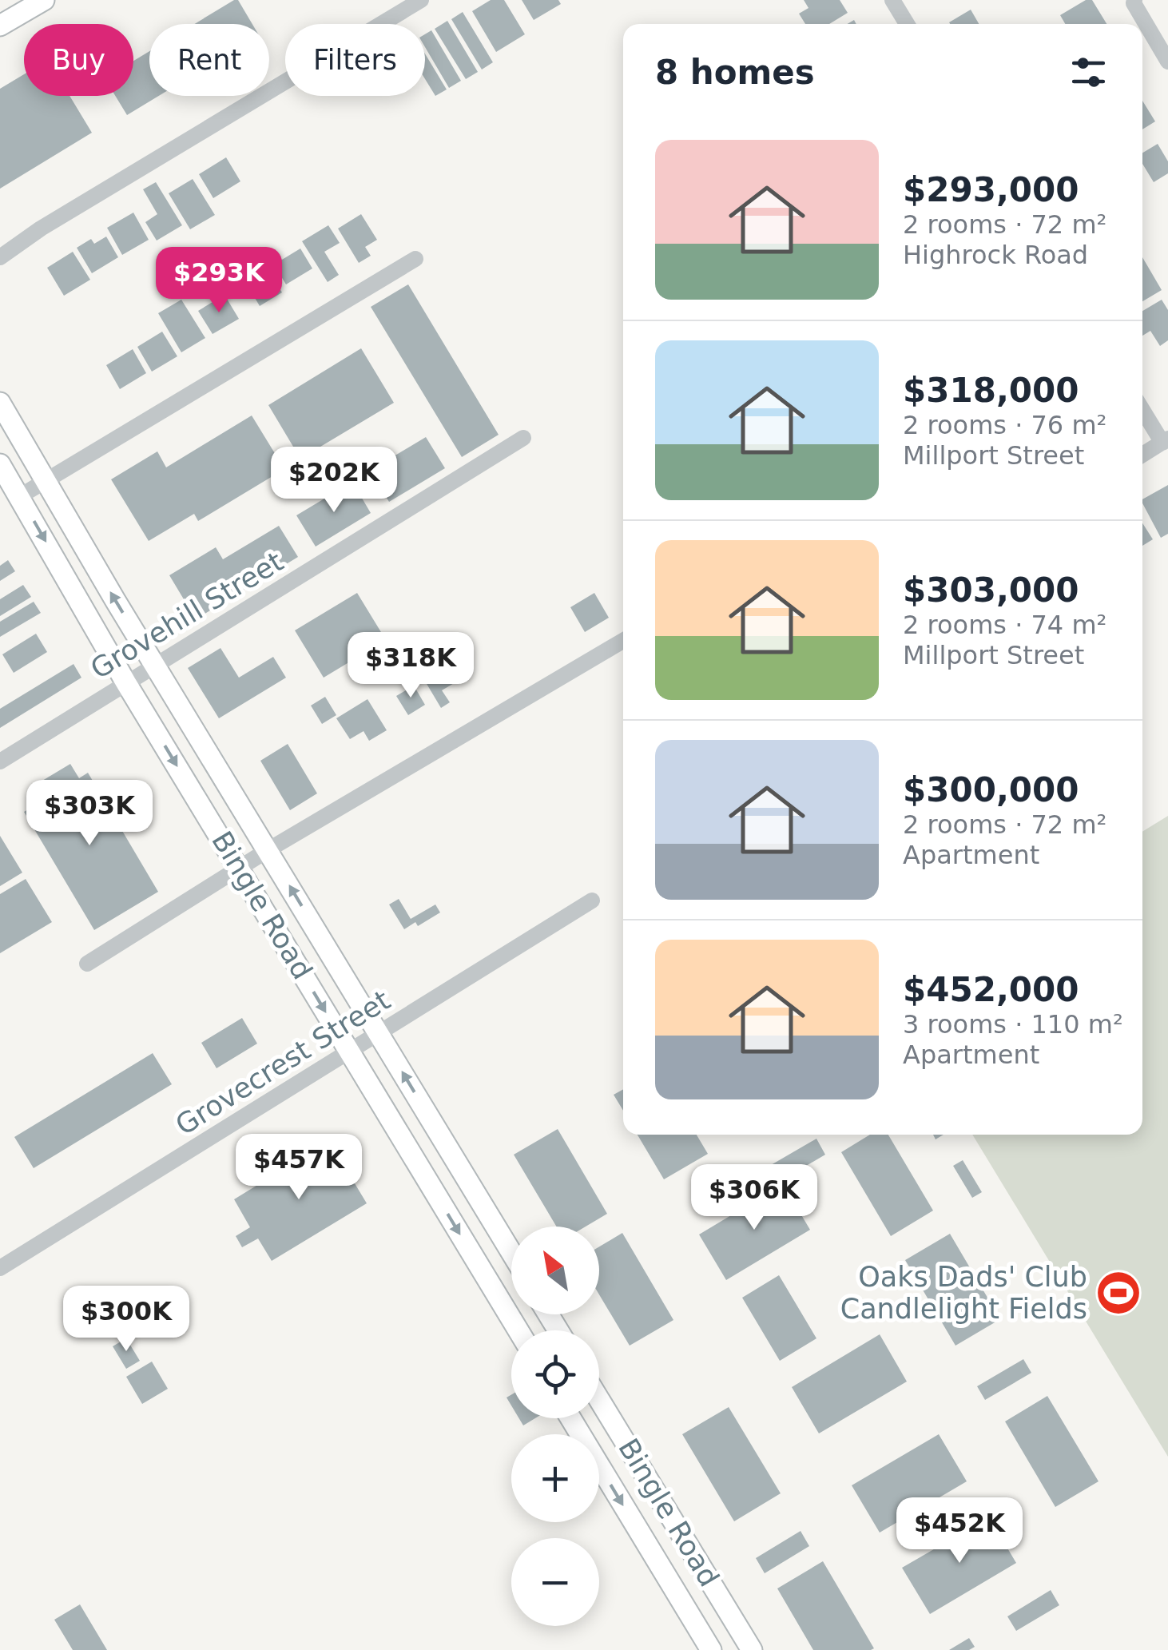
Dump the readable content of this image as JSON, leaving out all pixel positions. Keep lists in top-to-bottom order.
{
  "streets": {
    "main road": ["Bingle Road"],
    "street": ["Grovehill Street", "Grovecrest Street"]
  },
  "crossings": [
    ["Grovehill Street", "Bingle Road"],
    ["Bingle Road", "Grovecrest Street"]
  ],
  "places": {
    "sports": ["Oaks Dads' Club Candlelight Fields"]
  },
  "north": "top left",
  "page": {
    "chip": ["Buy", "Rent", "Filters"],
    "heading": "8 homes",
    "list": [
      {
        "name": "$293,000",
        "note": "2 rooms · 72 m² · Highrock Road"
      },
      {
        "name": "$318,000",
        "note": "2 rooms · 76 m² · Millport Street"
      },
      {
        "name": "$303,000",
        "note": "2 rooms · 74 m² · Millport Street"
      },
      {
        "name": "$300,000",
        "note": "2 rooms · 72 m² · Apartment"
      },
      {
        "name": "$452,000",
        "note": "3 rooms · 110 m² · Apartment"
      }
    ],
    "price": [
      "$293K",
      "$202K",
      "$318K",
      "$303K",
      "$457K",
      "$306K",
      "$300K",
      "$452K"
    ],
    "map_buttons": ["+", "−"]
  }
}
